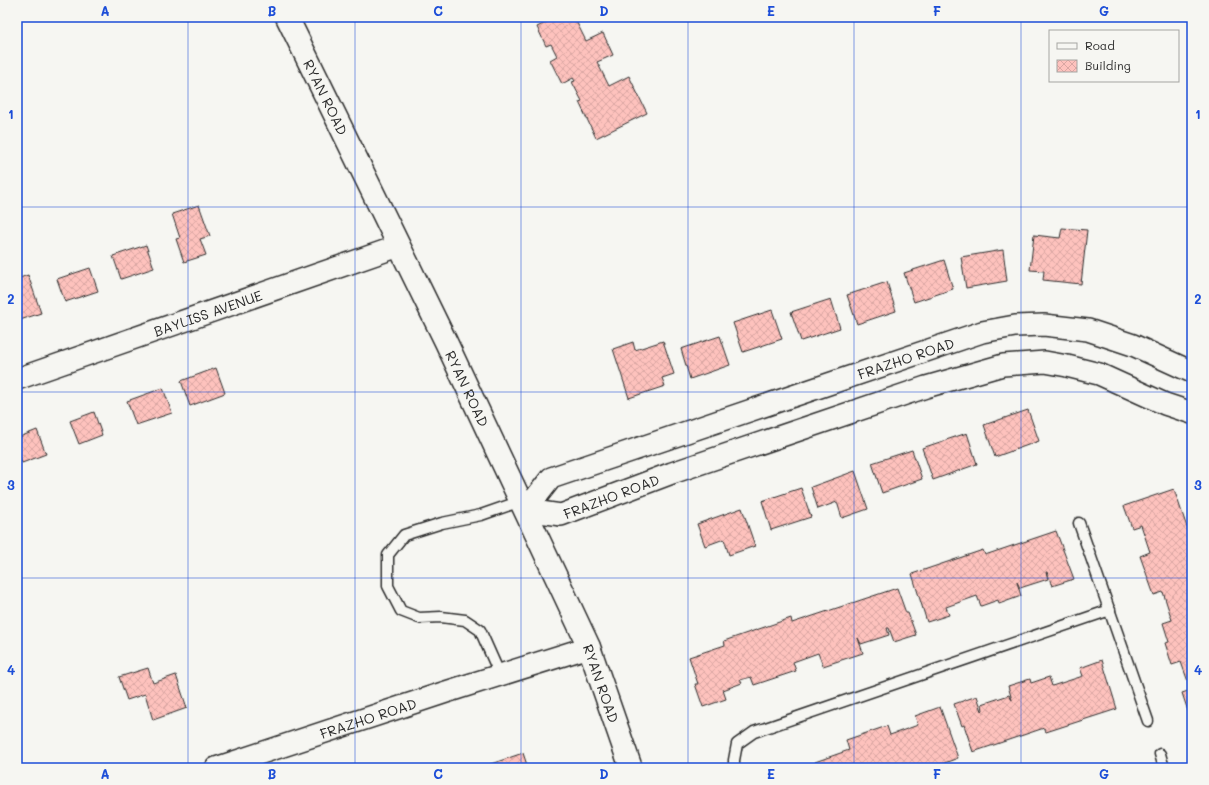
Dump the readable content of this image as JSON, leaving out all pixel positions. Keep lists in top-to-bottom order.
{
  "streets": {
    "main road": ["RYAN ROAD"],
    "street": ["BAYLISS AVENUE", "FRAZHO ROAD"]
  },
  "crossings": [
    ["RYAN ROAD", "BAYLISS AVENUE"],
    ["RYAN ROAD", "FRAZHO ROAD"]
  ],
  "legend": ["Road", "Building"],
  "grid": {
    "columns": [
      "A",
      "B",
      "C",
      "D",
      "E",
      "F",
      "G"
    ],
    "rows": [
      "1",
      "2",
      "3",
      "4"
    ]
  }
}
